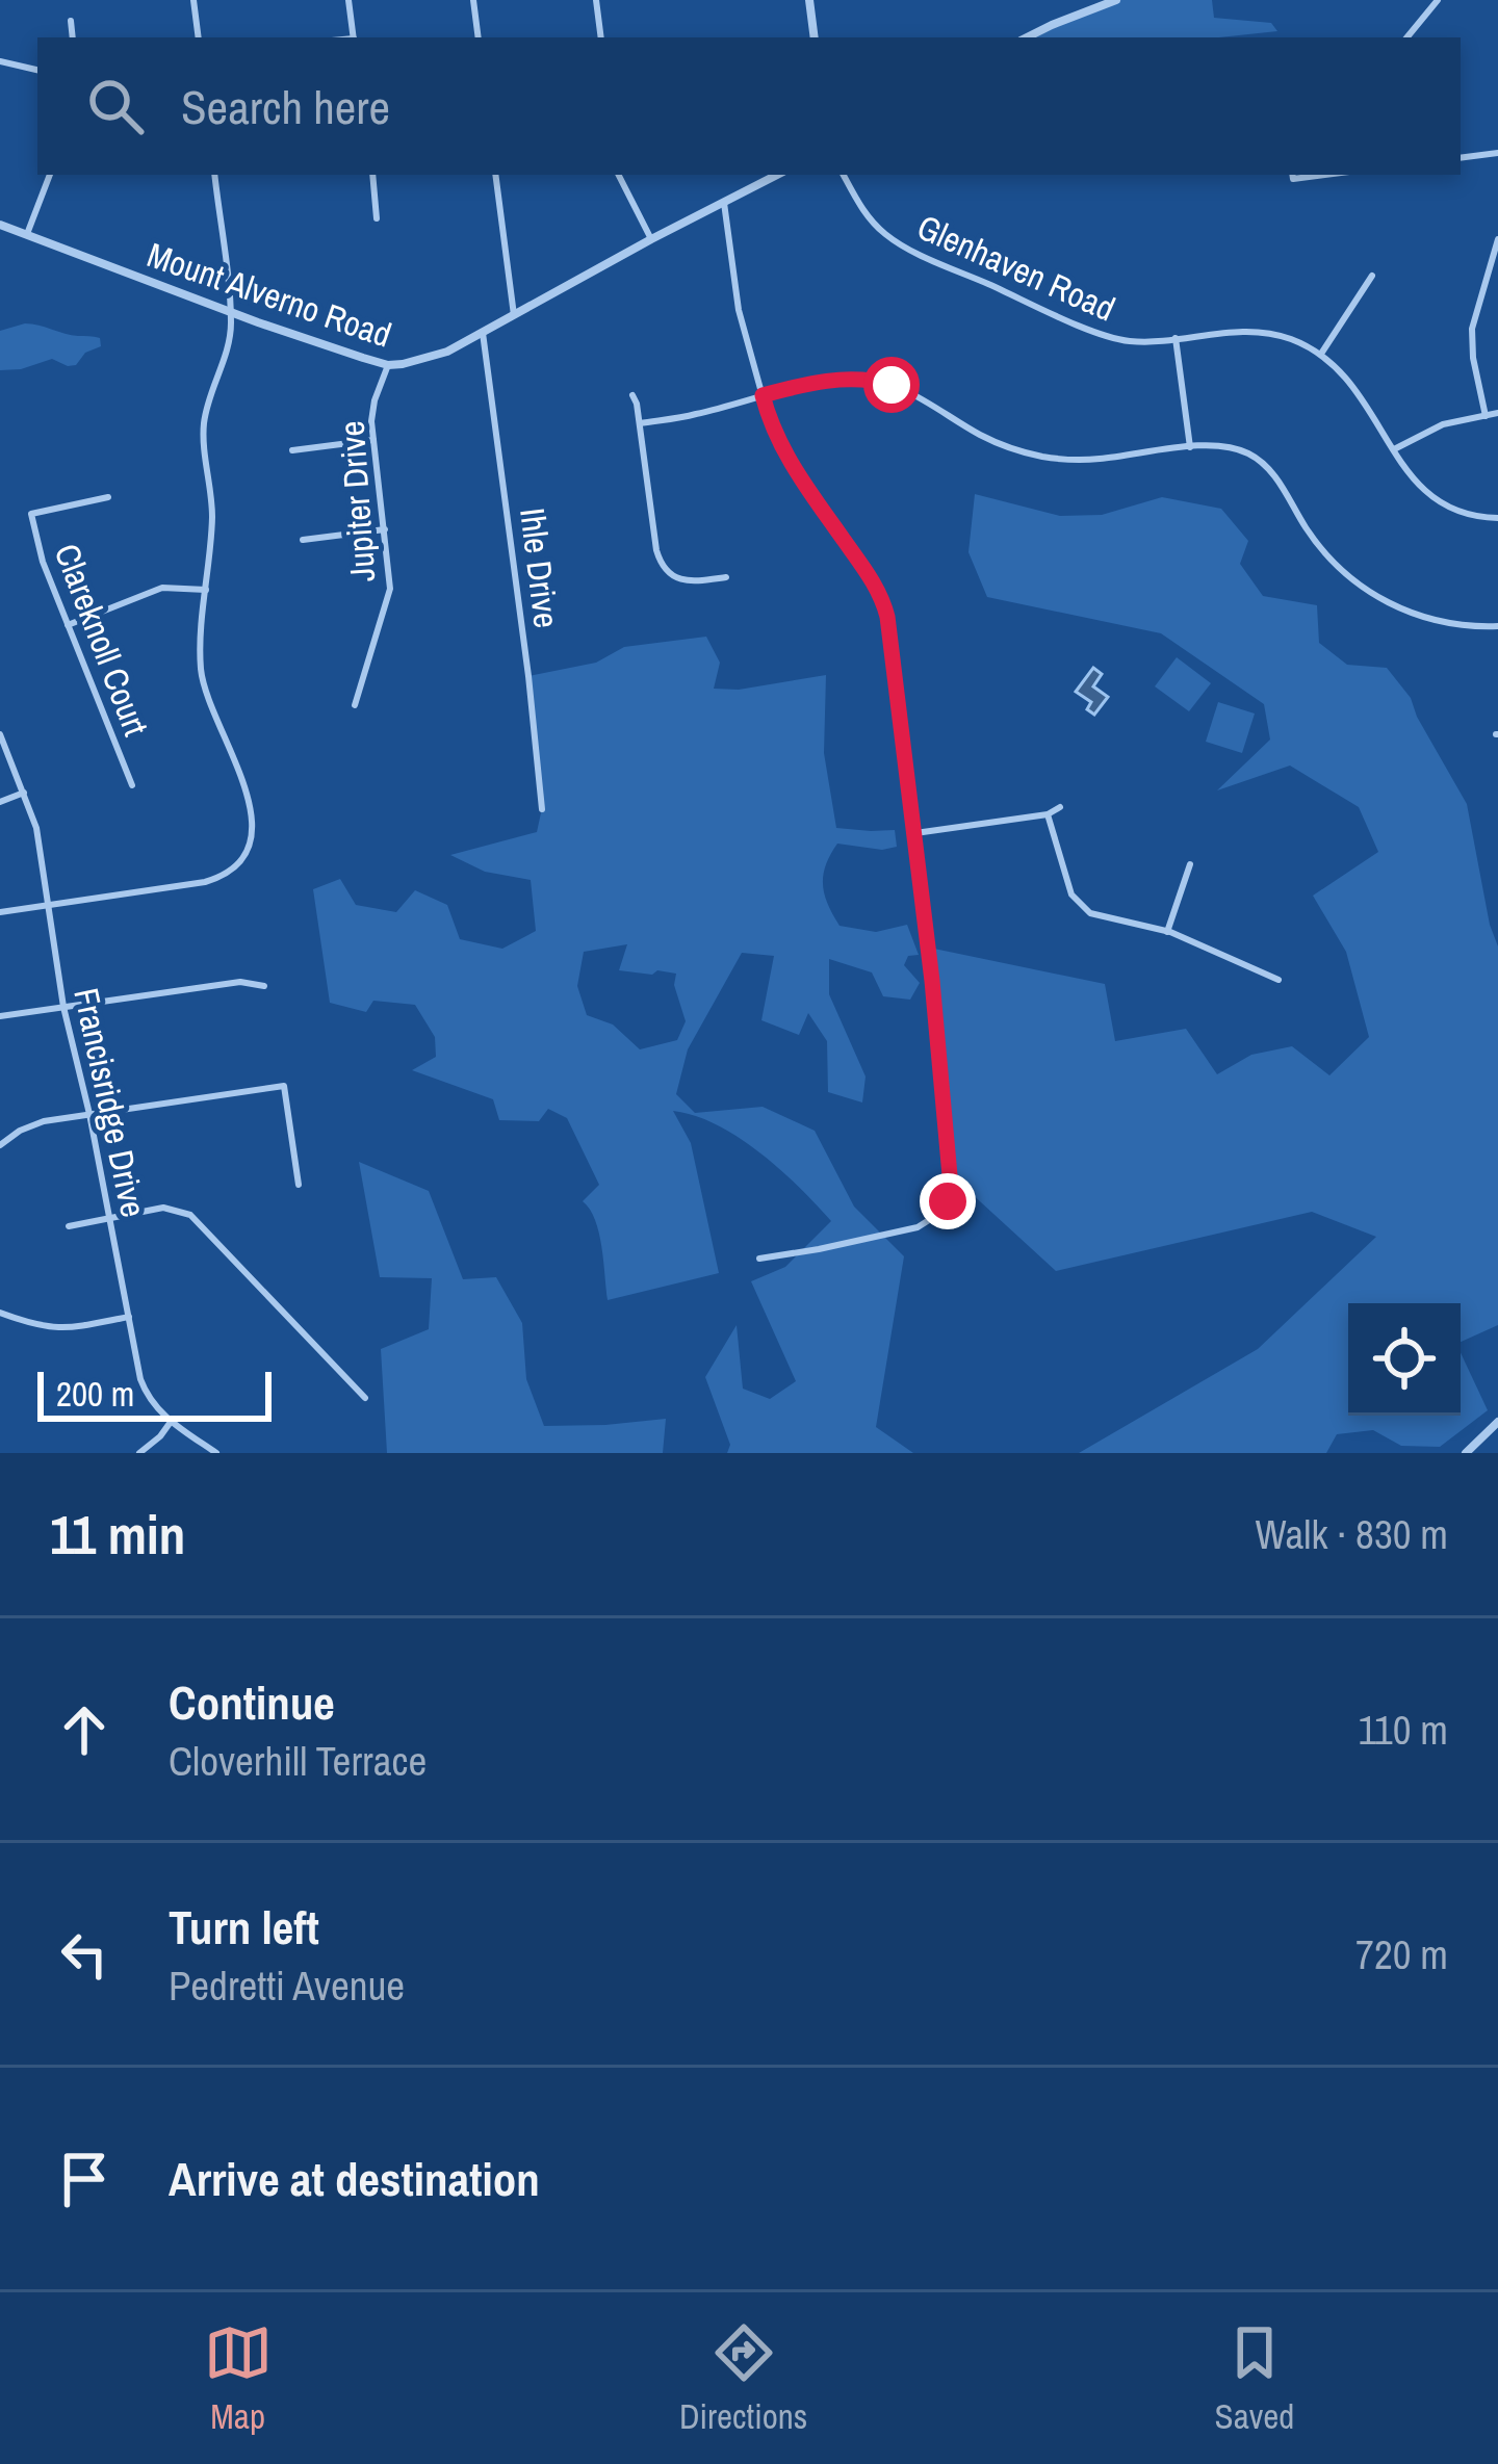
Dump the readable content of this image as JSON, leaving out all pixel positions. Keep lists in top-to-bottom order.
{
  "streets": {
    "street": [
      "Glenhaven Road",
      "Mount Alverno Road",
      "Jupiter Drive",
      "Ihle Drive",
      "Clareknoll Court",
      "Francisridge Drive"
    ]
  },
  "crossings": [
    ["Mount Alverno Road", "Jupiter Drive"],
    ["Mount Alverno Road", "Ihle Drive"]
  ],
  "scale_bar": "200 m",
  "page": {
    "search": "Search here",
    "scale": "200 m",
    "heading": ["11 min", "Walk · 830 m"],
    "list": [
      ["Continue", "Cloverhill Terrace", "110 m"],
      ["Turn left", "Pedretti Avenue", "720 m"],
      "Arrive at destination"
    ],
    "nav": ["Map", "Directions", "Saved"]
  }
}
